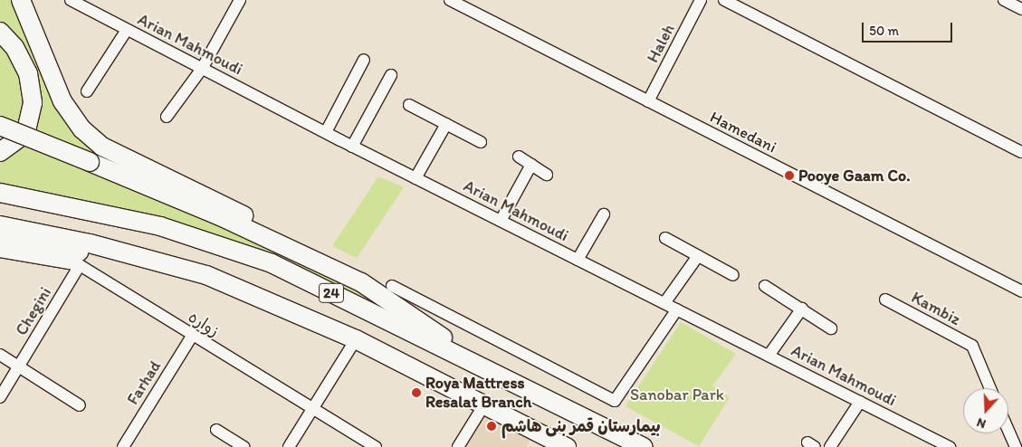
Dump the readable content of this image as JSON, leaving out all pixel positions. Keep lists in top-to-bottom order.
{
  "streets": {
    "highway": ["24"],
    "street": [
      "Haleh",
      "Arian Mahmoudi",
      "Hamedani",
      "Kambiz",
      "Chegini",
      "زواره",
      "Farhad"
    ]
  },
  "crossings": [
    ["Haleh", "Hamedani"],
    ["Chegini", "زواره"],
    ["زواره", "Farhad"]
  ],
  "parks": ["Sanobar Park"],
  "places": ["Pooye Gaam Co.", "Roya Mattress Resalat Branch", "بیمارستان قمر بنی هاشم"],
  "scale_bar": "50 m",
  "north": "bottom"
}
